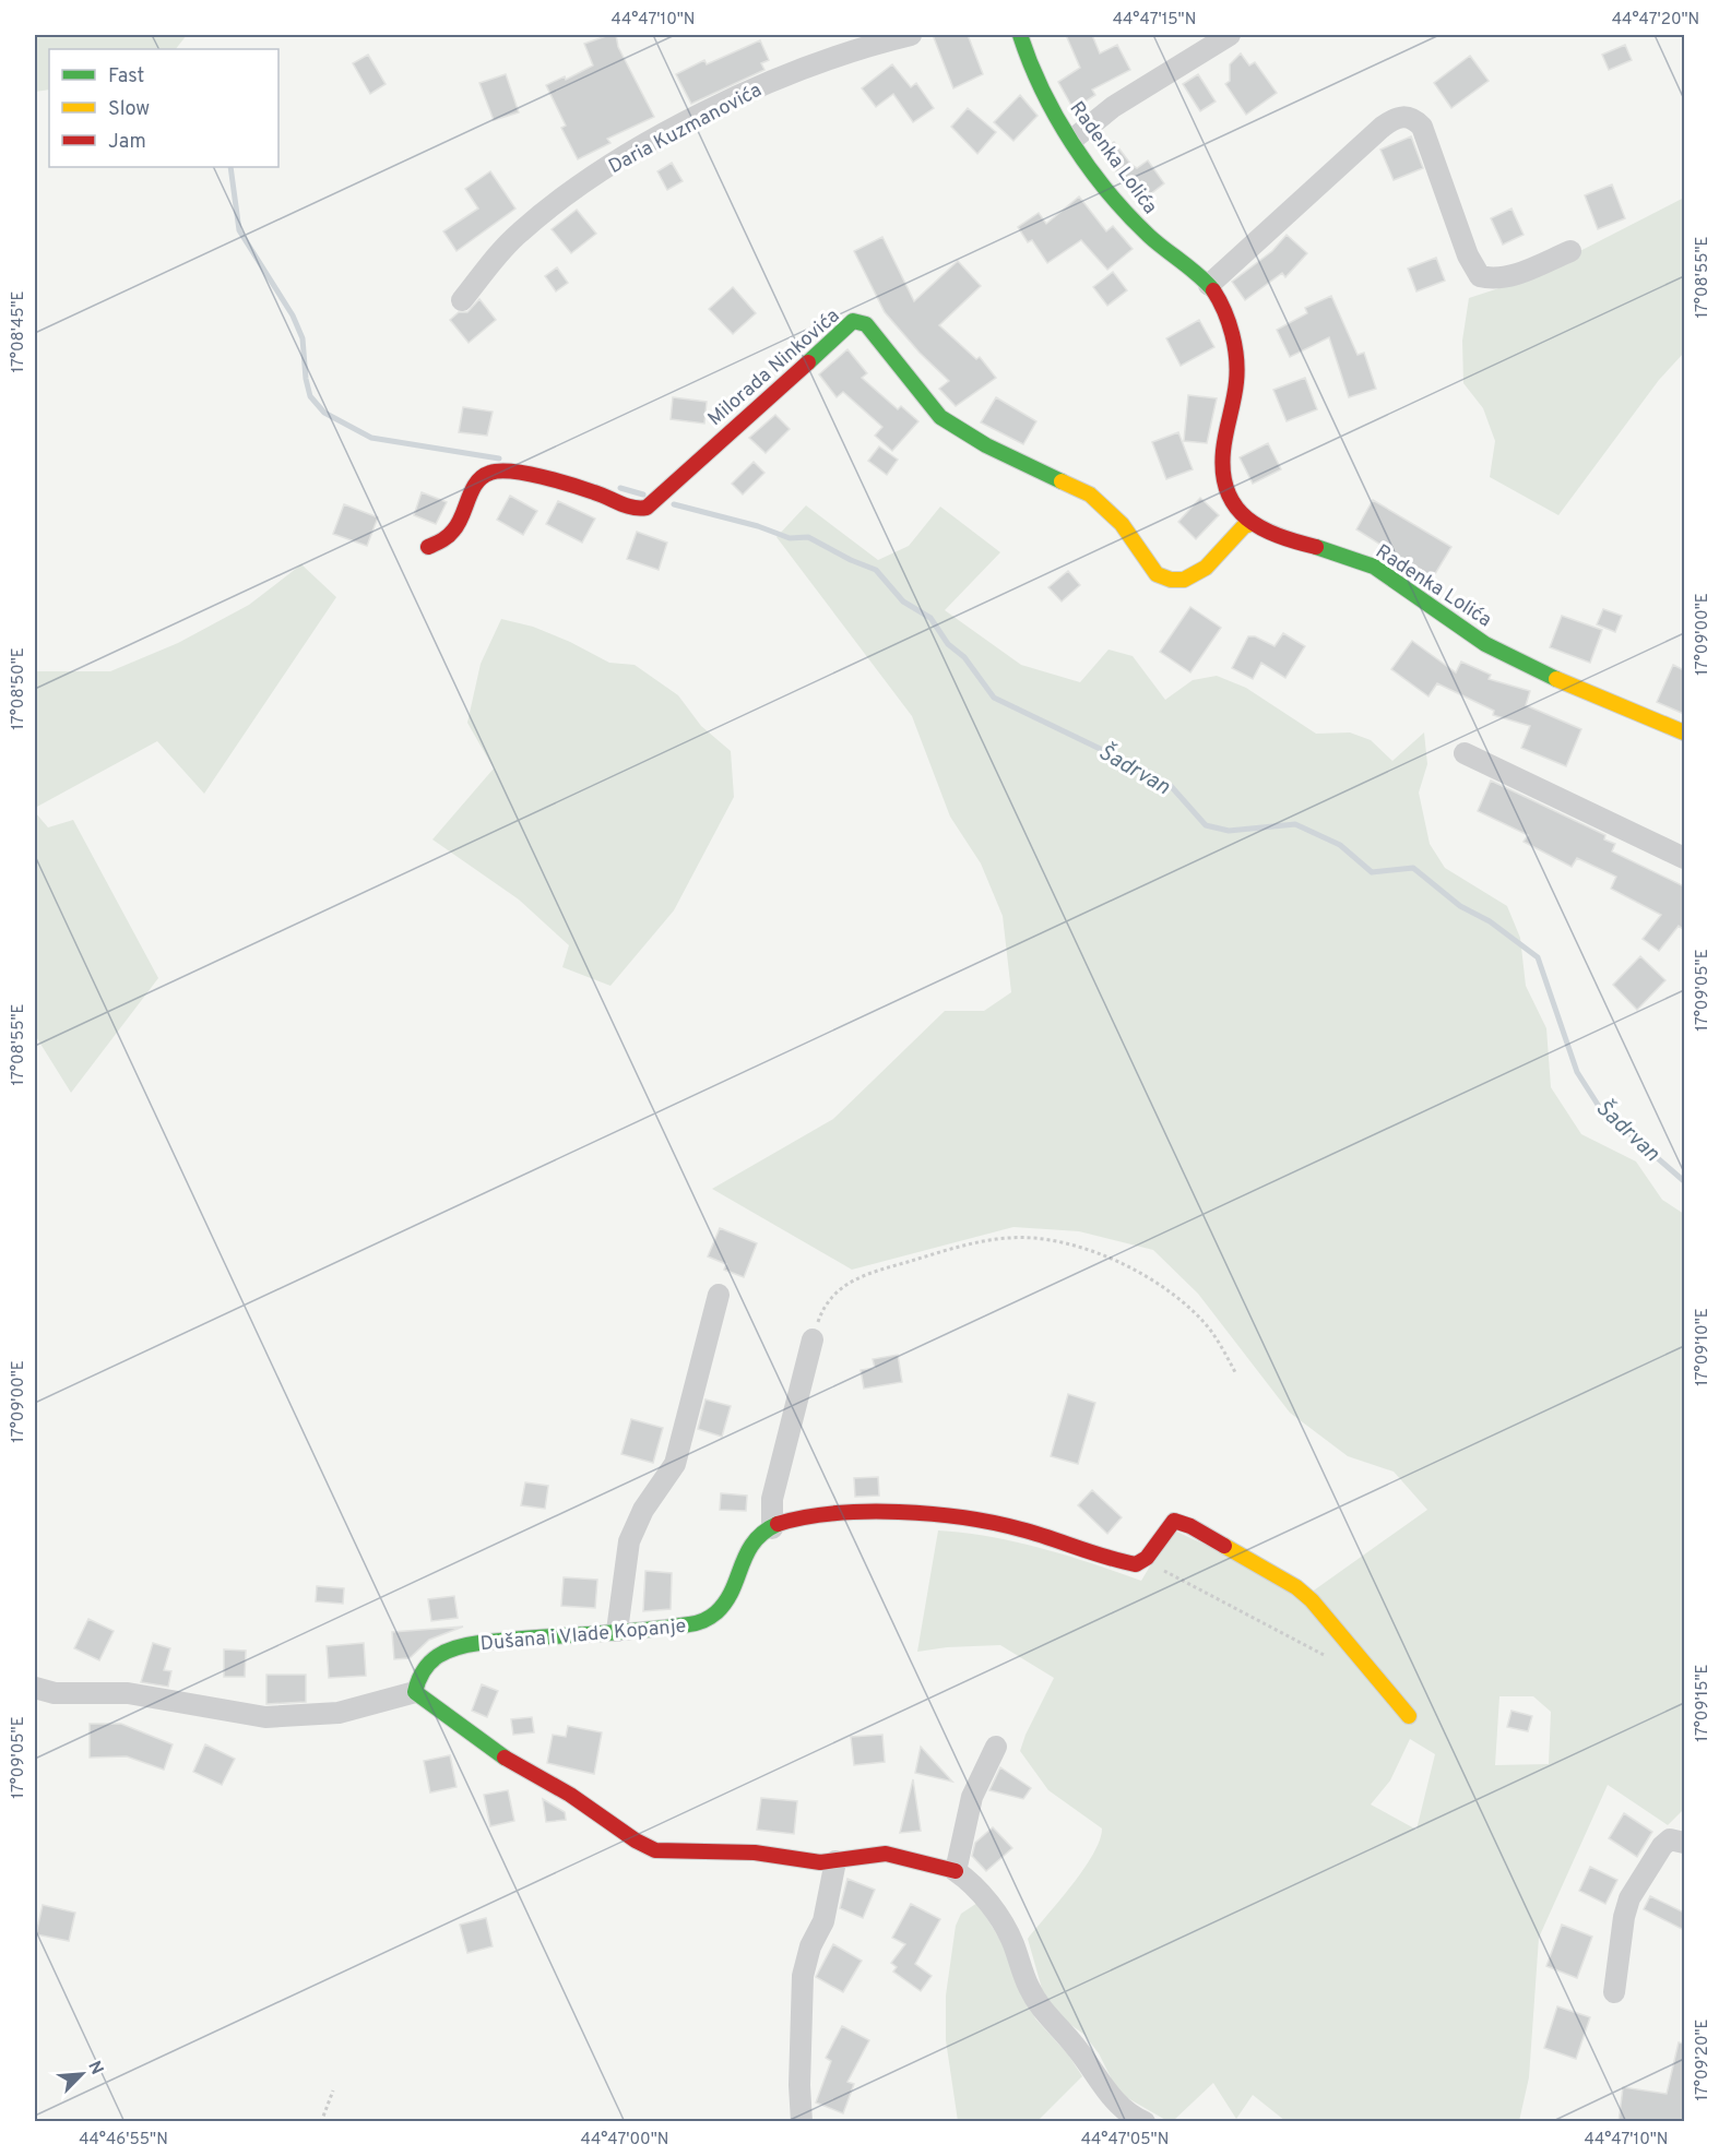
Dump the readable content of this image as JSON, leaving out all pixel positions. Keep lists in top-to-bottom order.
{
  "streets": {
    "street": [
      "Daria Kuzmanovića",
      "Radenka Lolića",
      "Milorada Ninkovića",
      "Dušana i Vlade Kopanje"
    ]
  },
  "crossings": [
    ["Radenka Lolića", "Milorada Ninkovića"]
  ],
  "water": ["Šadrvan"],
  "legend": ["Fast", "Slow", "Jam"],
  "north": "top right",
  "coordinates": [
    "44°47'10\"N",
    "44°47'15\"N",
    "44°47'20\"N",
    "17°08'55\"E",
    "17°08'45\"E",
    "17°09'00\"E",
    "17°08'50\"E",
    "17°09'05\"E",
    "17°09'10\"E",
    "17°09'15\"E",
    "17°09'20\"E",
    "44°46'55\"N",
    "44°47'00\"N",
    "44°47'05\"N"
  ]
}
